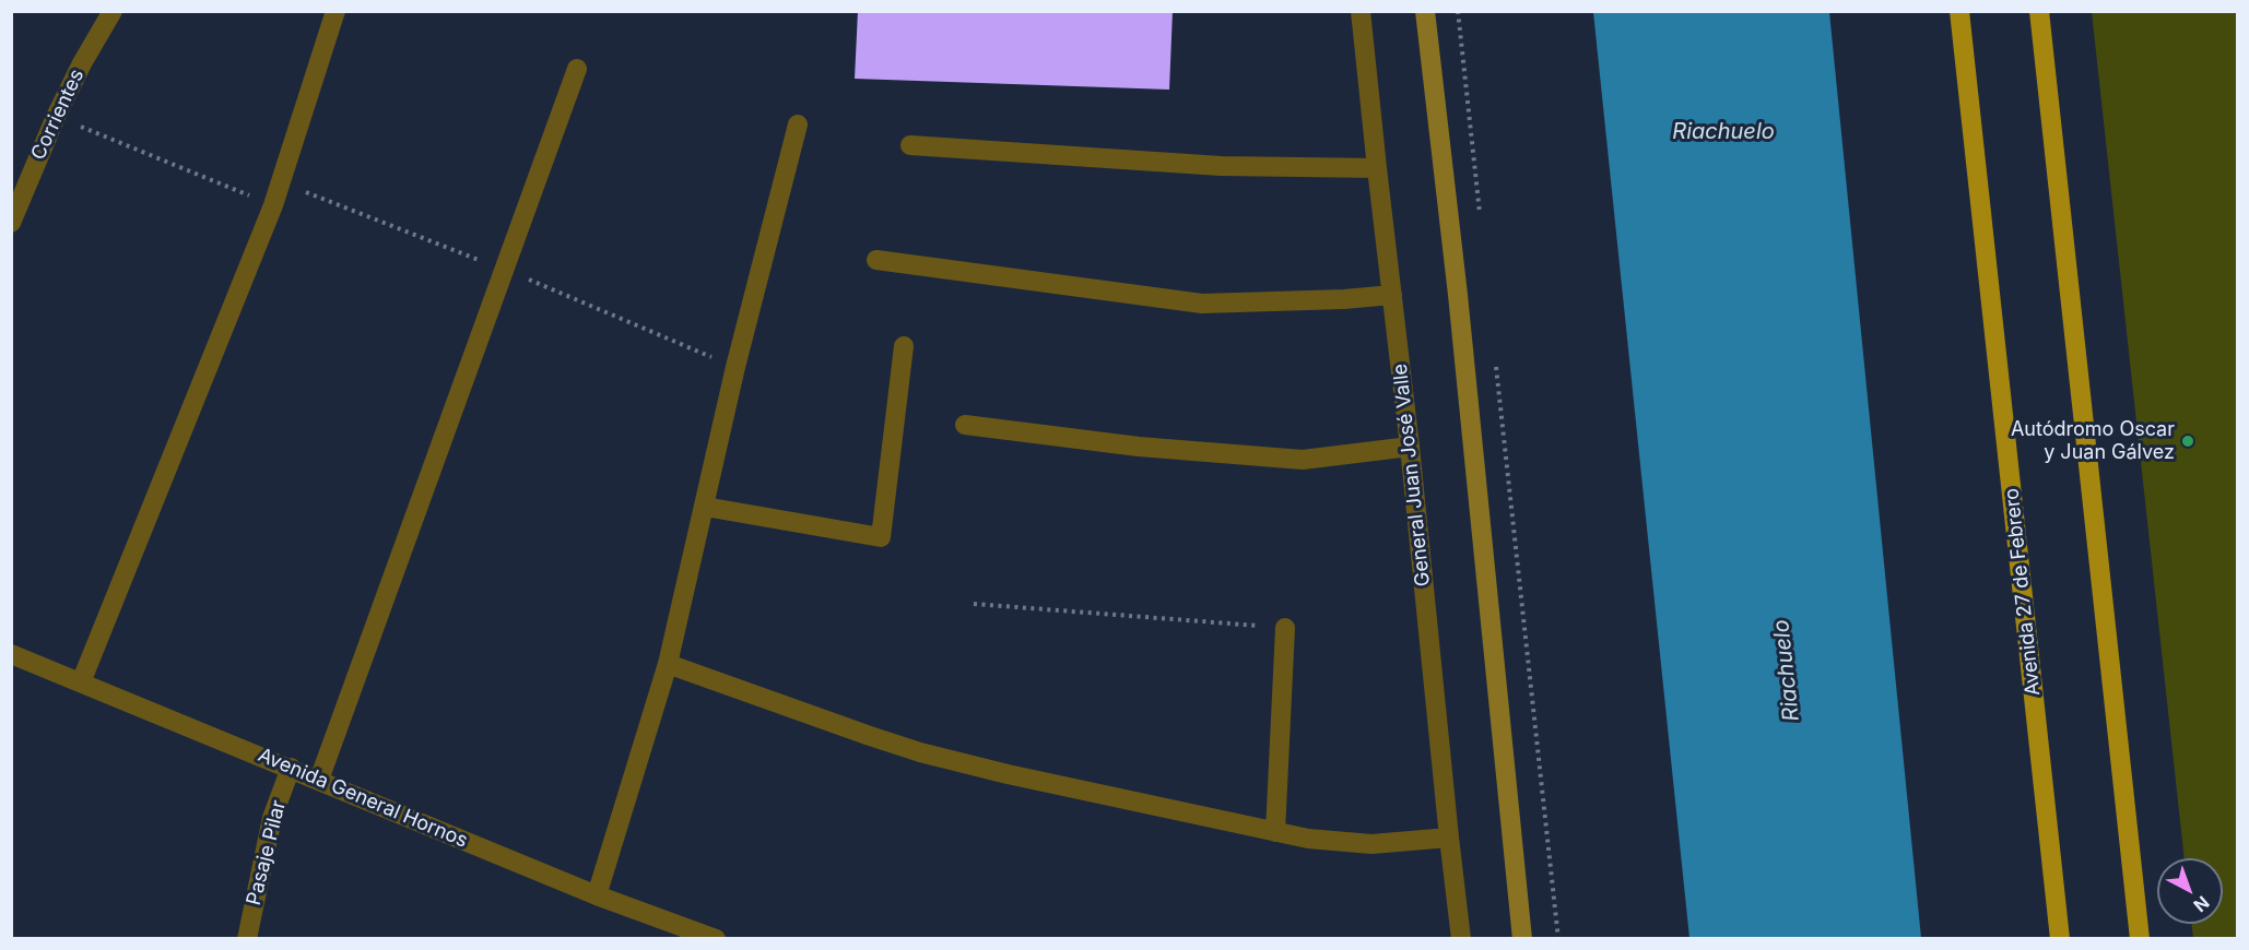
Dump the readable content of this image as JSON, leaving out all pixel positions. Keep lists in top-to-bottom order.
{
  "streets": {
    "main road": ["Avenida 27 de Febrero"],
    "street": [
      "Corrientes",
      "General Juan José Valle",
      "Avenida General Hornos",
      "Pasaje Pilar"
    ]
  },
  "crossings": [
    ["Avenida General Hornos", "Pasaje Pilar"]
  ],
  "water": ["Riachuelo"],
  "places": ["Autódromo Oscar y Juan Gálvez"],
  "north": "bottom right"
}
